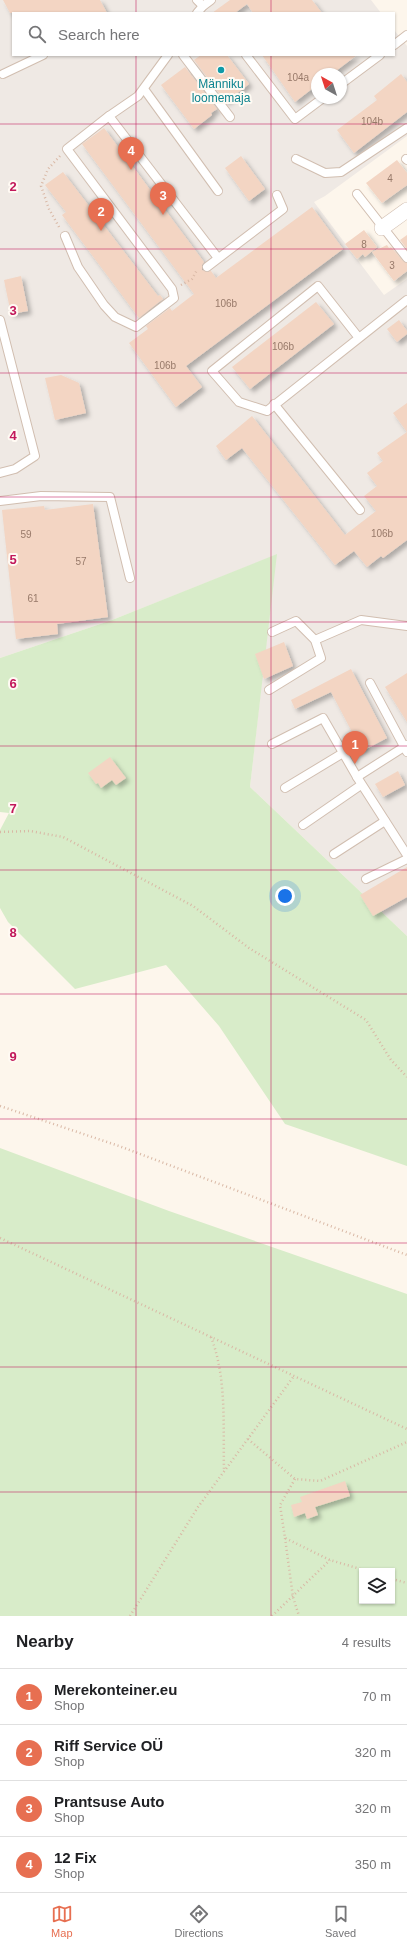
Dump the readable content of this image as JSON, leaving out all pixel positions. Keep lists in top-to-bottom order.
{
  "places": ["Männiku loomemaja"],
  "house_numbers": [
    "104a",
    "104b",
    "4",
    "8",
    "3",
    "106b",
    "106b",
    "106b",
    "106b",
    "59",
    "57",
    "61"
  ],
  "north": "top left",
  "page": {
    "search": "Search here",
    "pins": [
      "4",
      "3",
      "2",
      "1"
    ],
    "heading": ["Nearby", "4 results"],
    "list": [
      {
        "mark": "1",
        "name": "Merekonteiner.eu",
        "note": "Shop",
        "value": "70 m"
      },
      {
        "mark": "2",
        "name": "Riff Service OÜ",
        "note": "Shop",
        "value": "320 m"
      },
      {
        "mark": "3",
        "name": "Prantsuse Auto",
        "note": "Shop",
        "value": "320 m"
      },
      {
        "mark": "4",
        "name": "12 Fix",
        "note": "Shop",
        "value": "350 m"
      }
    ],
    "nav": ["Map", "Directions", "Saved"]
  },
  "grid": {
    "rows": [
      "2",
      "3",
      "4",
      "5",
      "6",
      "7",
      "8",
      "9"
    ]
  }
}
